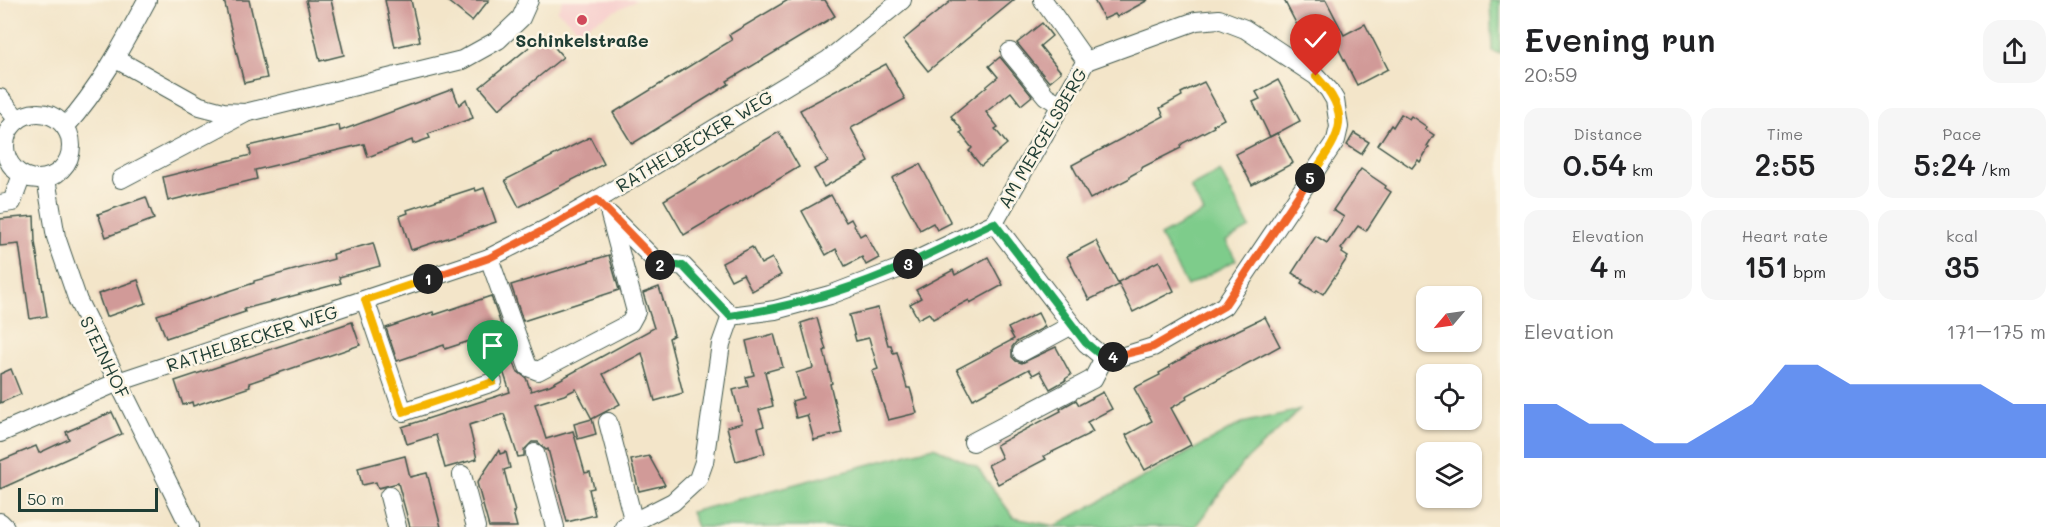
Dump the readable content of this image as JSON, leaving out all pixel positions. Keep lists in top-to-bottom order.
{
  "streets": {
    "street": ["AM MERGELSBERG", "RATHELBECKER WEG", "STEINHOF"]
  },
  "crossings": [
    ["RATHELBECKER WEG", "STEINHOF"]
  ],
  "places": ["Schinkelstraße"],
  "scale_bar": "50 m",
  "north": "bottom left",
  "page": {
    "heading": ["Evening run", "20:59"],
    "stats": [
      ["Distance", "0.54 km"],
      ["Time", "2:55"],
      ["Pace", "5:24 /km"],
      ["Elevation", "4 m"],
      ["Heart rate", "151 bpm"],
      ["kcal", "35"]
    ],
    "pins": [
      "5",
      "3",
      "2",
      "1",
      "4"
    ],
    "chart": ["Elevation", "171–175 m"],
    "scale": "50 m"
  }
}
